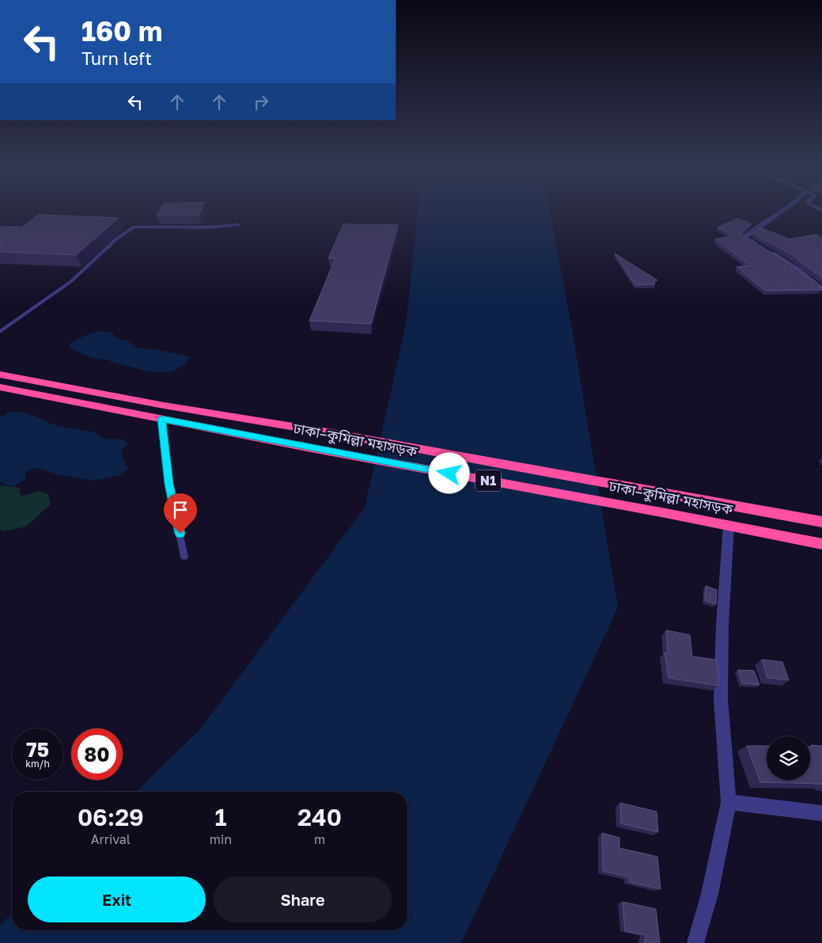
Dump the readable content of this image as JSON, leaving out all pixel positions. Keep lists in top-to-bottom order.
{
  "streets": {
    "highway": ["ঢাকা–কুমিল্লা মহাসড়ক", "N1"]
  },
  "page": {
    "turn": ["160 m", "Turn left"],
    "speed": "75 km/h",
    "limit": "80",
    "eta": [
      "06:29",
      "Arrival",
      "1",
      "min",
      "240",
      "m"
    ],
    "buttons": ["Exit", "Share"]
  }
}
